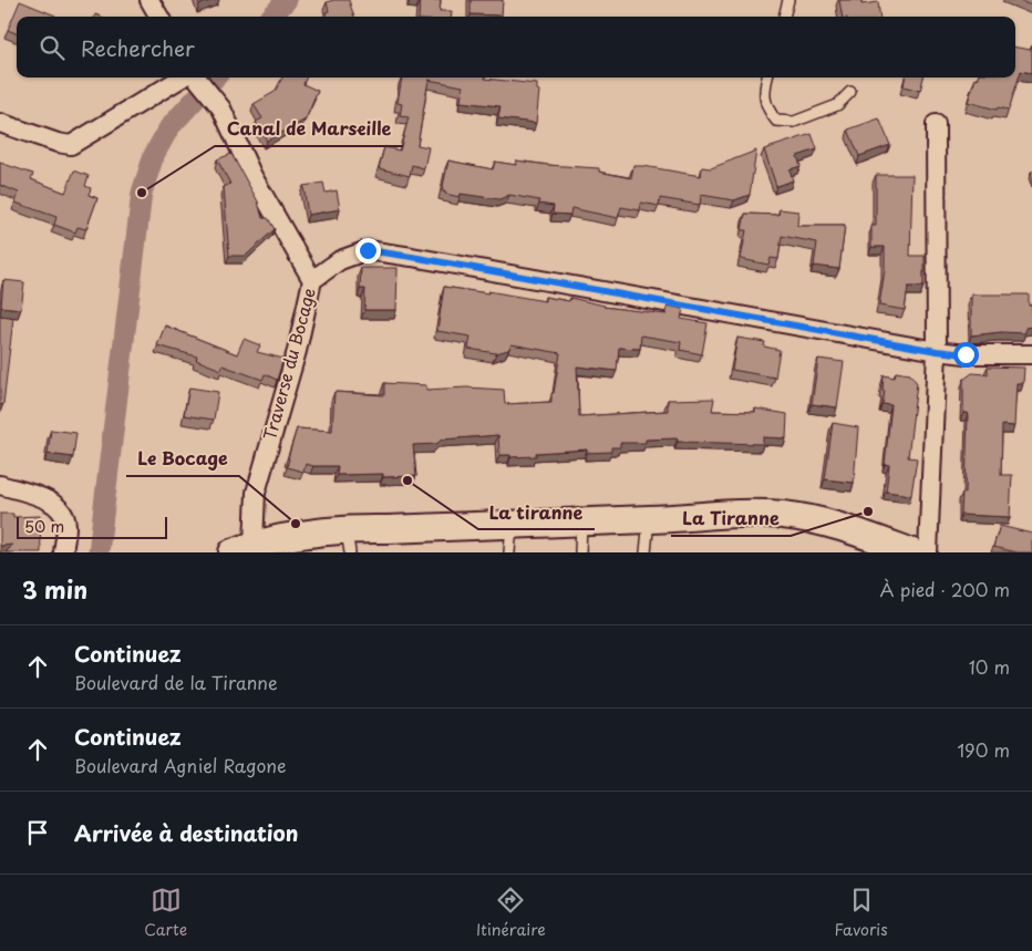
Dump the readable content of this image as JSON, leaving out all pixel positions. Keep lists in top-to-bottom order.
{
  "streets": {
    "street": ["Traverse du Bocage"]
  },
  "places": [
    "Canal de Marseille",
    "La tiranne",
    "La Tiranne",
    "Le Bocage"
  ],
  "scale_bar": "50 m",
  "page": {
    "search": "Rechercher",
    "scale": "50 m",
    "heading": ["3 min", "À pied · 200 m"],
    "list": [
      ["Continuez", "Boulevard de la Tiranne", "10 m"],
      ["Continuez", "Boulevard Agniel Ragone", "190 m"],
      "Arrivée à destination"
    ],
    "nav": ["Carte", "Itinéraire", "Favoris"]
  }
}
